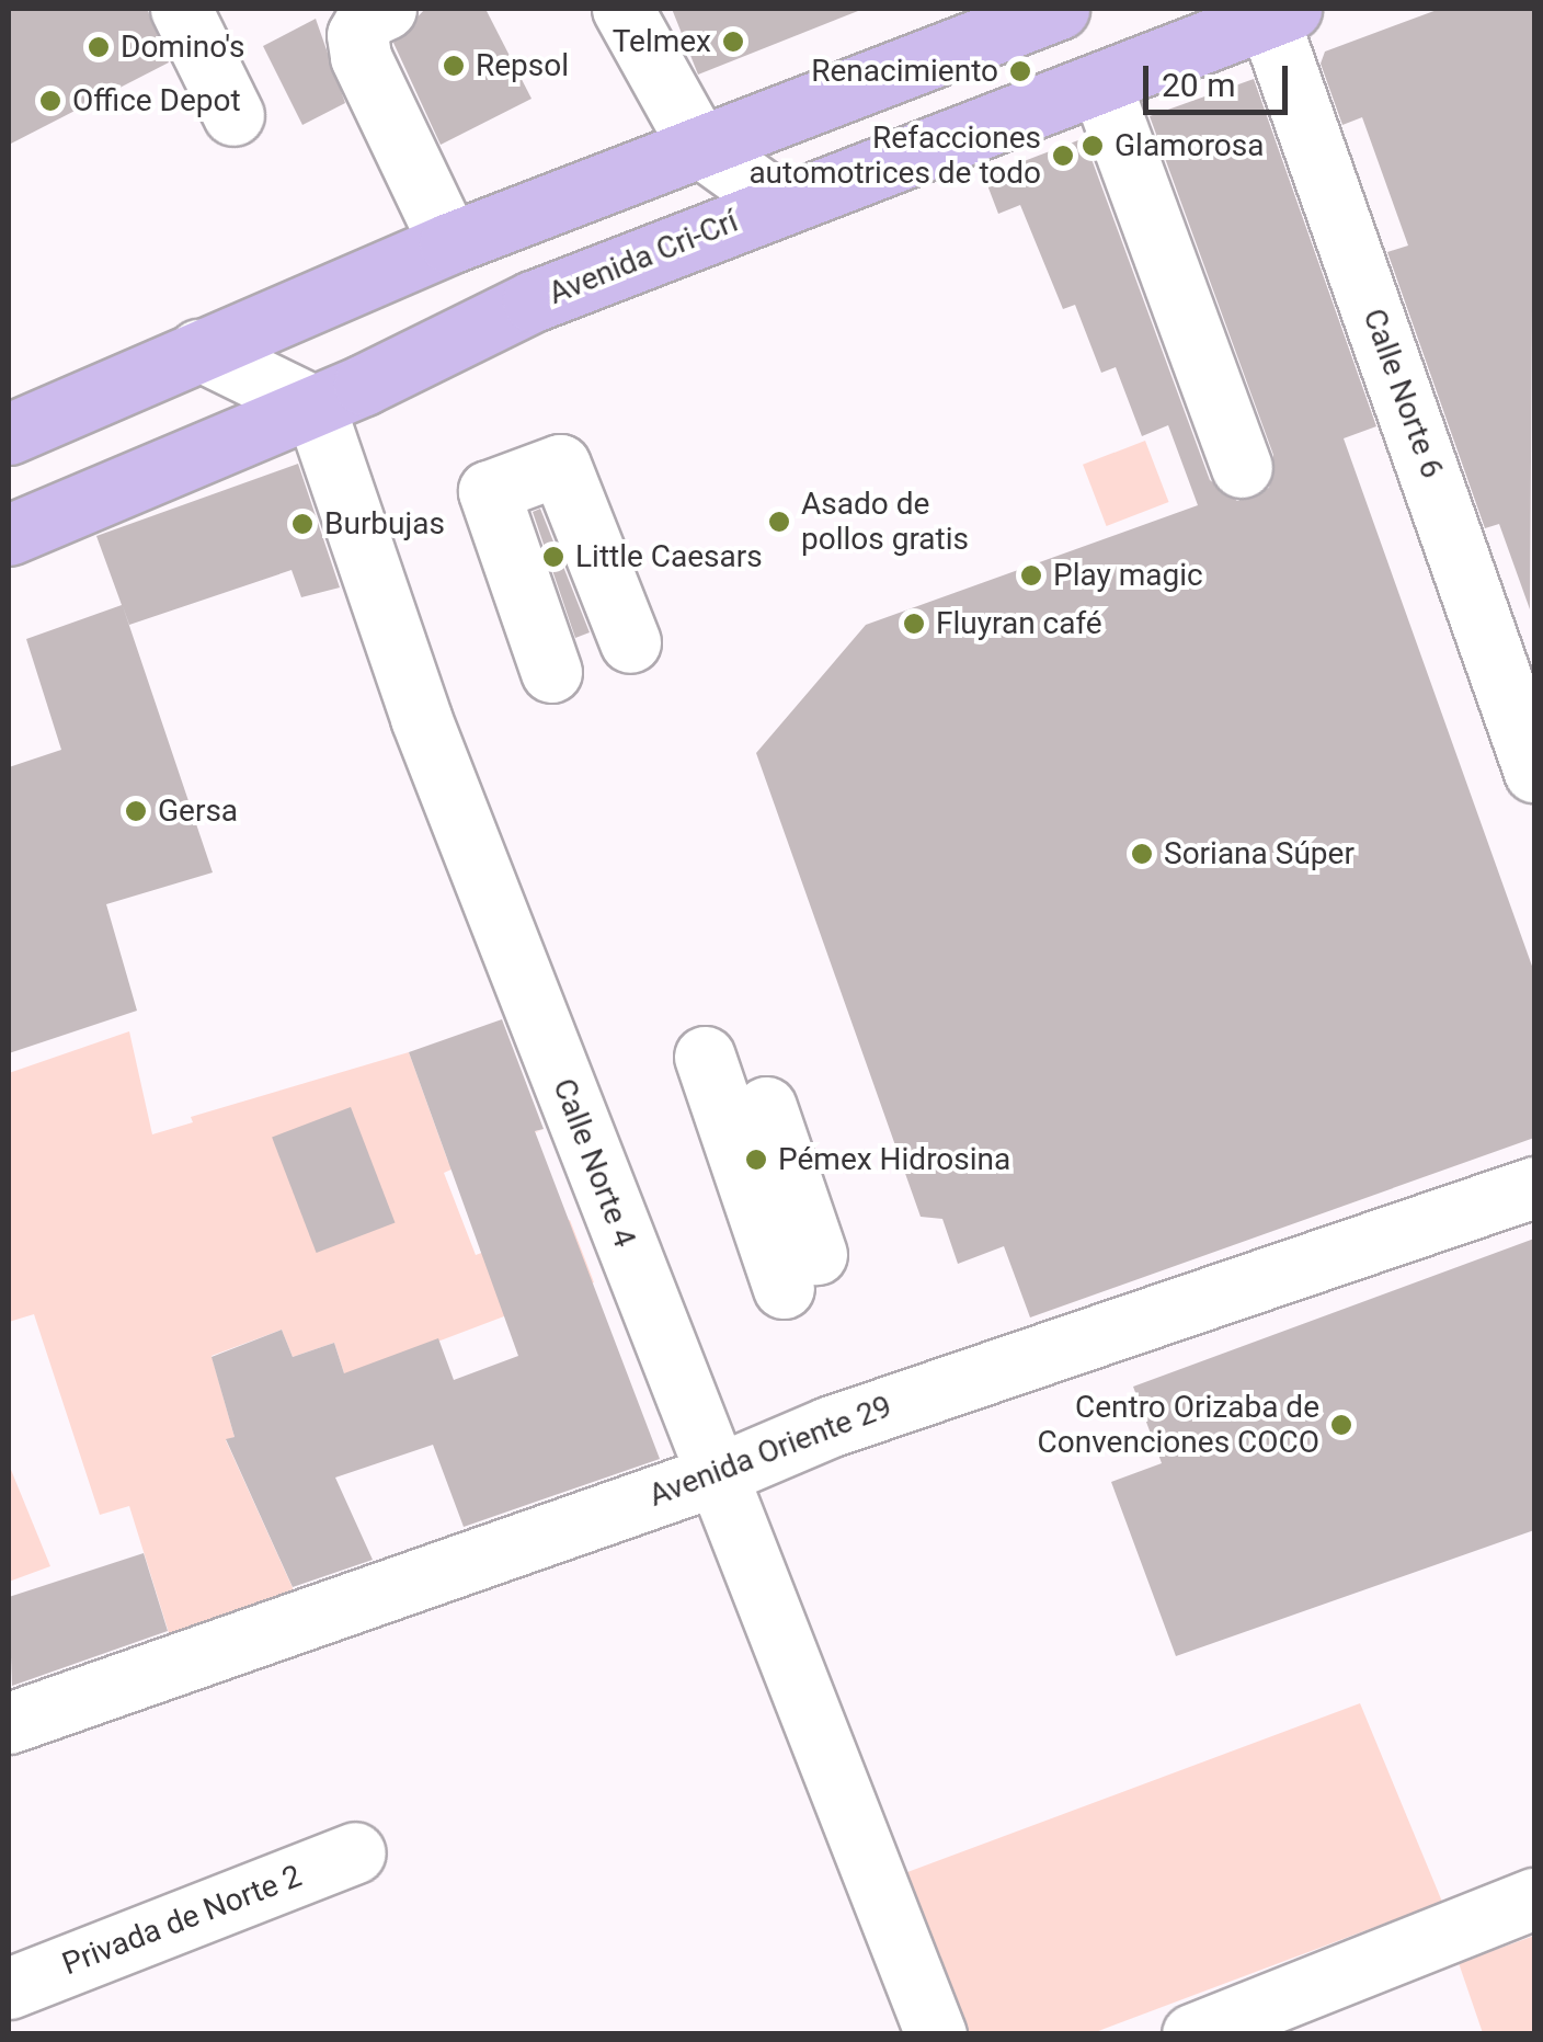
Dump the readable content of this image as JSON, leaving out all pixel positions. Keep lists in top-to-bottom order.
{
  "streets": {
    "main road": ["Avenida Cri-Crí"],
    "street": [
      "Calle Norte 6",
      "Calle Norte 4",
      "Avenida Oriente 29",
      "Privada de Norte 2"
    ]
  },
  "crossings": [
    ["Avenida Cri-Crí", "Calle Norte 6"],
    ["Avenida Cri-Crí", "Calle Norte 4"],
    ["Calle Norte 4", "Avenida Oriente 29"]
  ],
  "places": [
    "Telmex",
    "Domino's",
    "Repsol",
    "Renacimiento",
    "Office Depot",
    "Glamorosa",
    "Refacciones automotrices de todo",
    "Asado de pollos gratis",
    "Burbujas",
    "Little Caesars",
    "Play magic",
    "Fluyran café",
    "Gersa",
    "Soriana Súper",
    "Pémex Hidrosina",
    "Centro Orizaba de Convenciones COCO"
  ],
  "scale_bar": "20 m"
}
